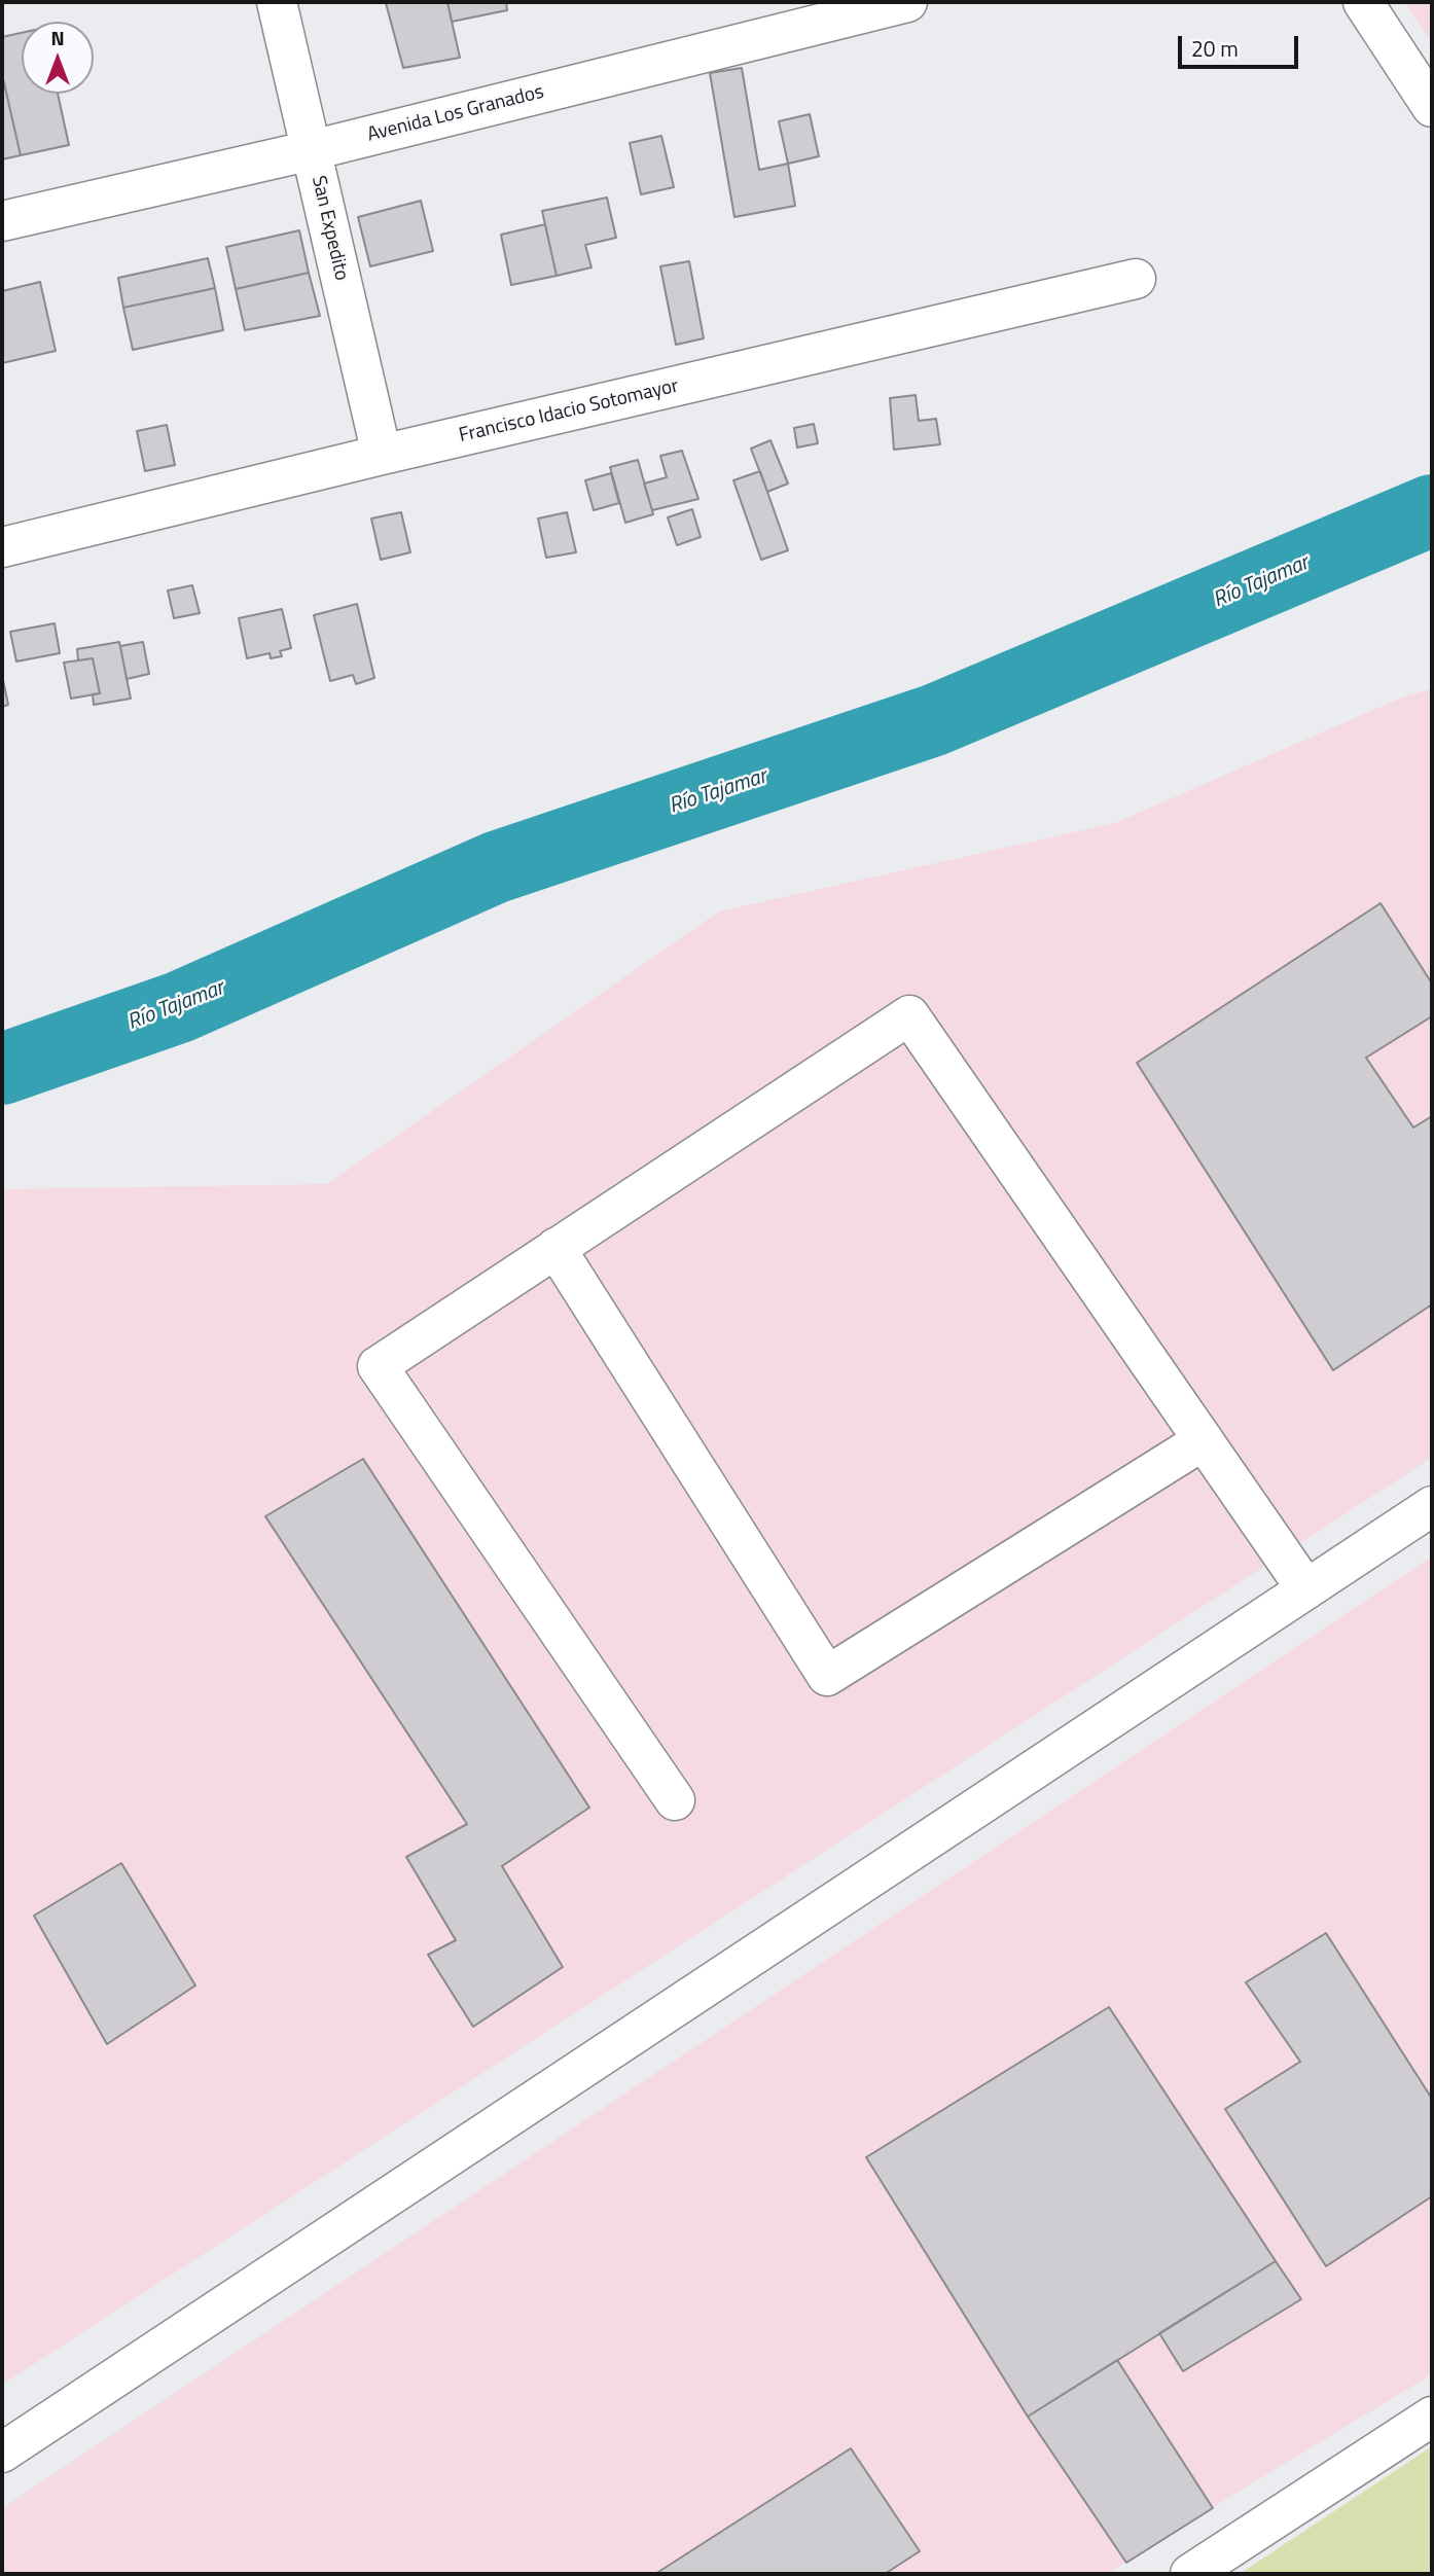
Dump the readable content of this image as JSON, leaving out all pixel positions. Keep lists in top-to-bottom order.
{
  "streets": {
    "street": ["Avenida Los Granados", "San Expedito", "Francisco Idacio Sotomayor"]
  },
  "crossings": [
    ["Avenida Los Granados", "San Expedito"],
    ["San Expedito", "Francisco Idacio Sotomayor"]
  ],
  "water": ["Río Tajamar"],
  "scale_bar": "20 m",
  "north": "top"
}
